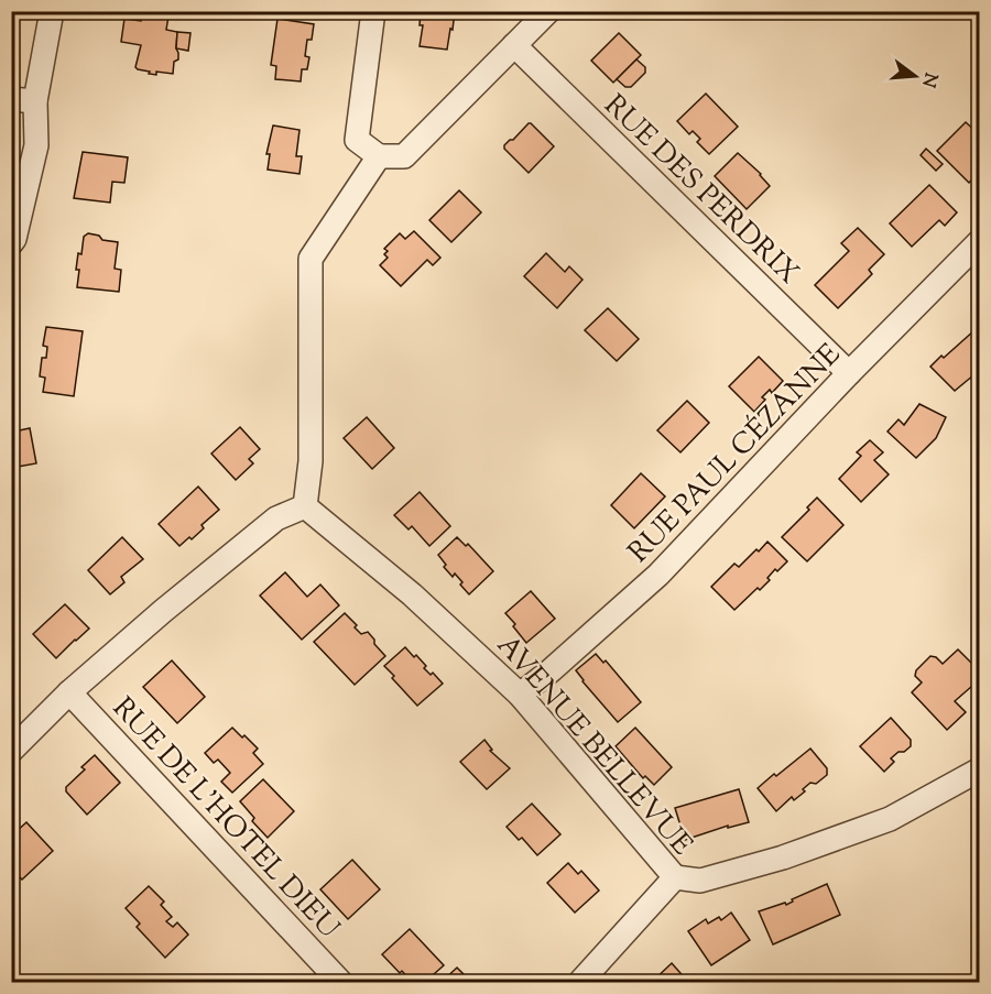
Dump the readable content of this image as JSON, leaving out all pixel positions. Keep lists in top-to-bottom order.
{
  "streets": {
    "street": [
      "RUE DES PERDRIX",
      "RUE PAUL CÉZANNE",
      "AVENUE BELLEVUE",
      "RUE DE L'HOTEL DIEU"
    ]
  },
  "crossings": [
    ["RUE DES PERDRIX", "RUE PAUL CÉZANNE"],
    ["RUE PAUL CÉZANNE", "AVENUE BELLEVUE"]
  ],
  "north": "right"
}
